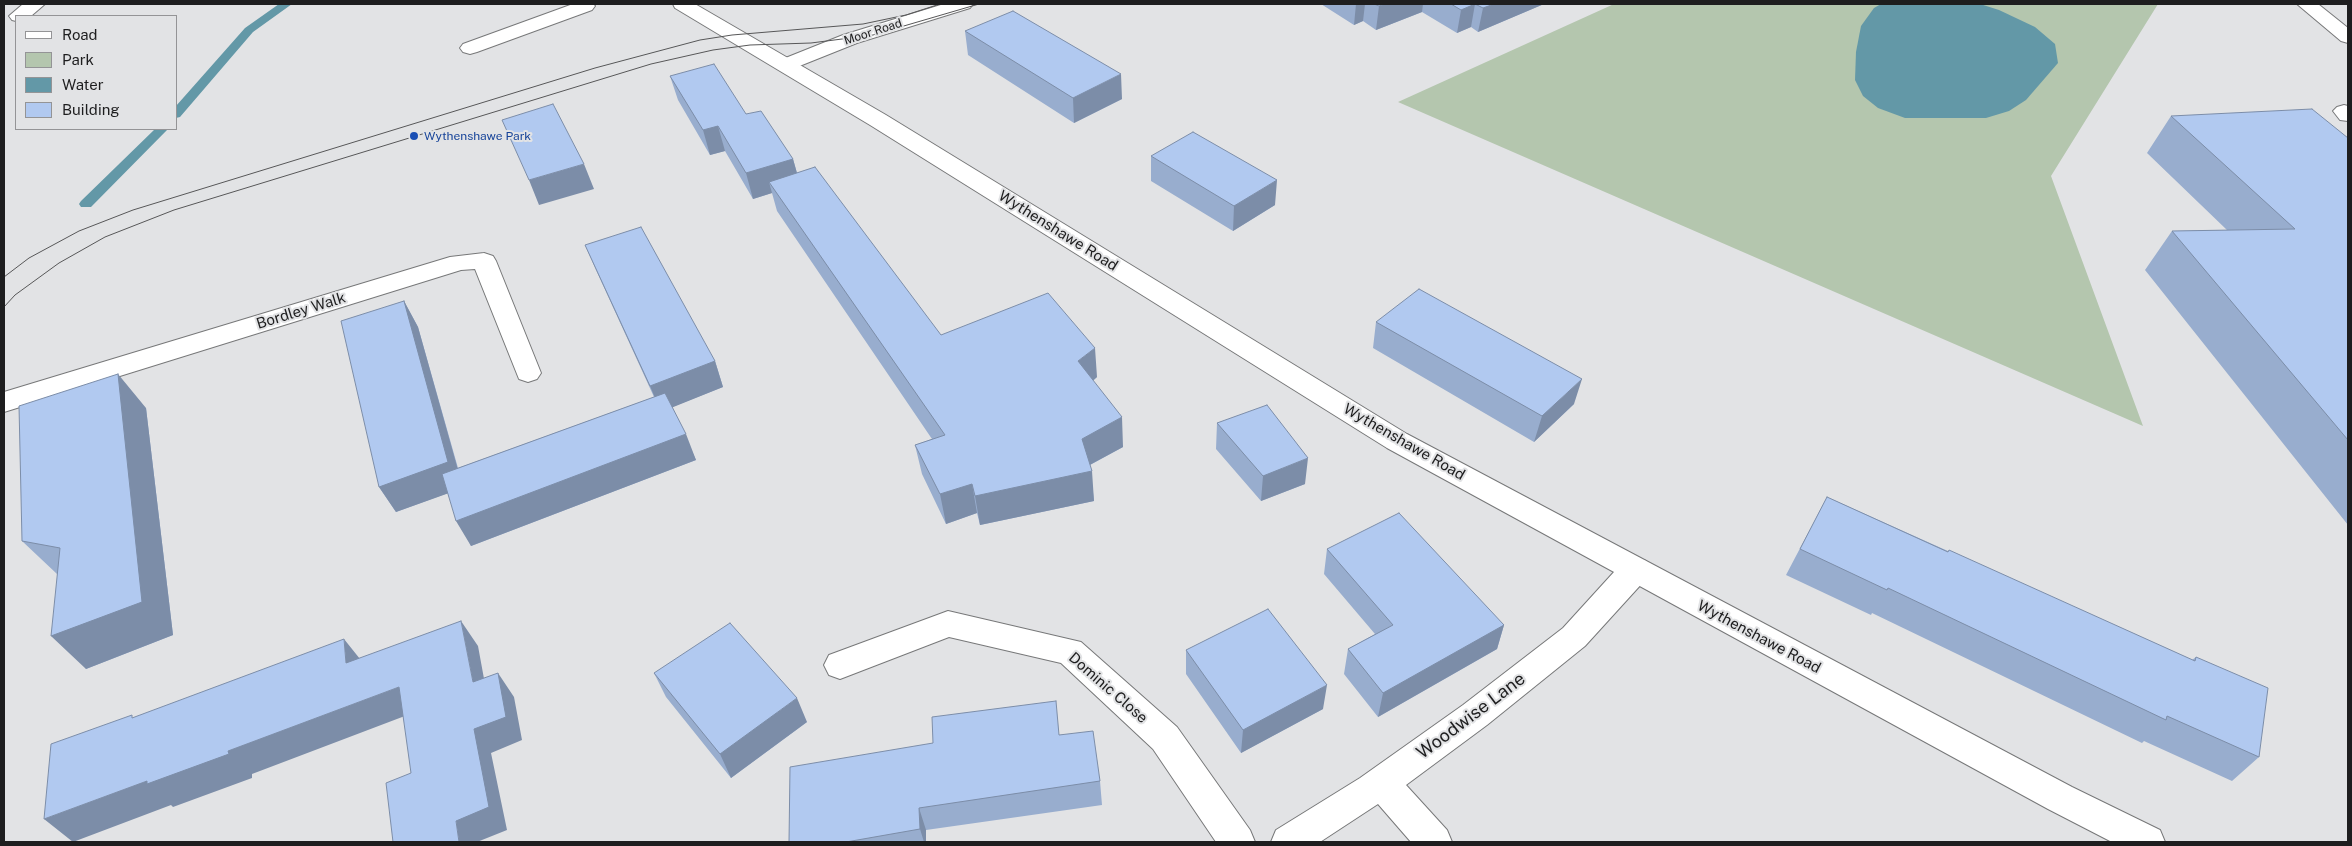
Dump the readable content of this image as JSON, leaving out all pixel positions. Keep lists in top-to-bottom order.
{
  "streets": {
    "street": [
      "Moor Road",
      "Wythenshawe Road",
      "Bordley Walk",
      "Dominic Close",
      "Woodwise Lane"
    ]
  },
  "crossings": [
    ["Moor Road", "Wythenshawe Road"],
    ["Wythenshawe Road", "Woodwise Lane"]
  ],
  "places": ["Wythenshawe Park"],
  "legend": [
    "Road",
    "Park",
    "Water",
    "Building"
  ]
}
